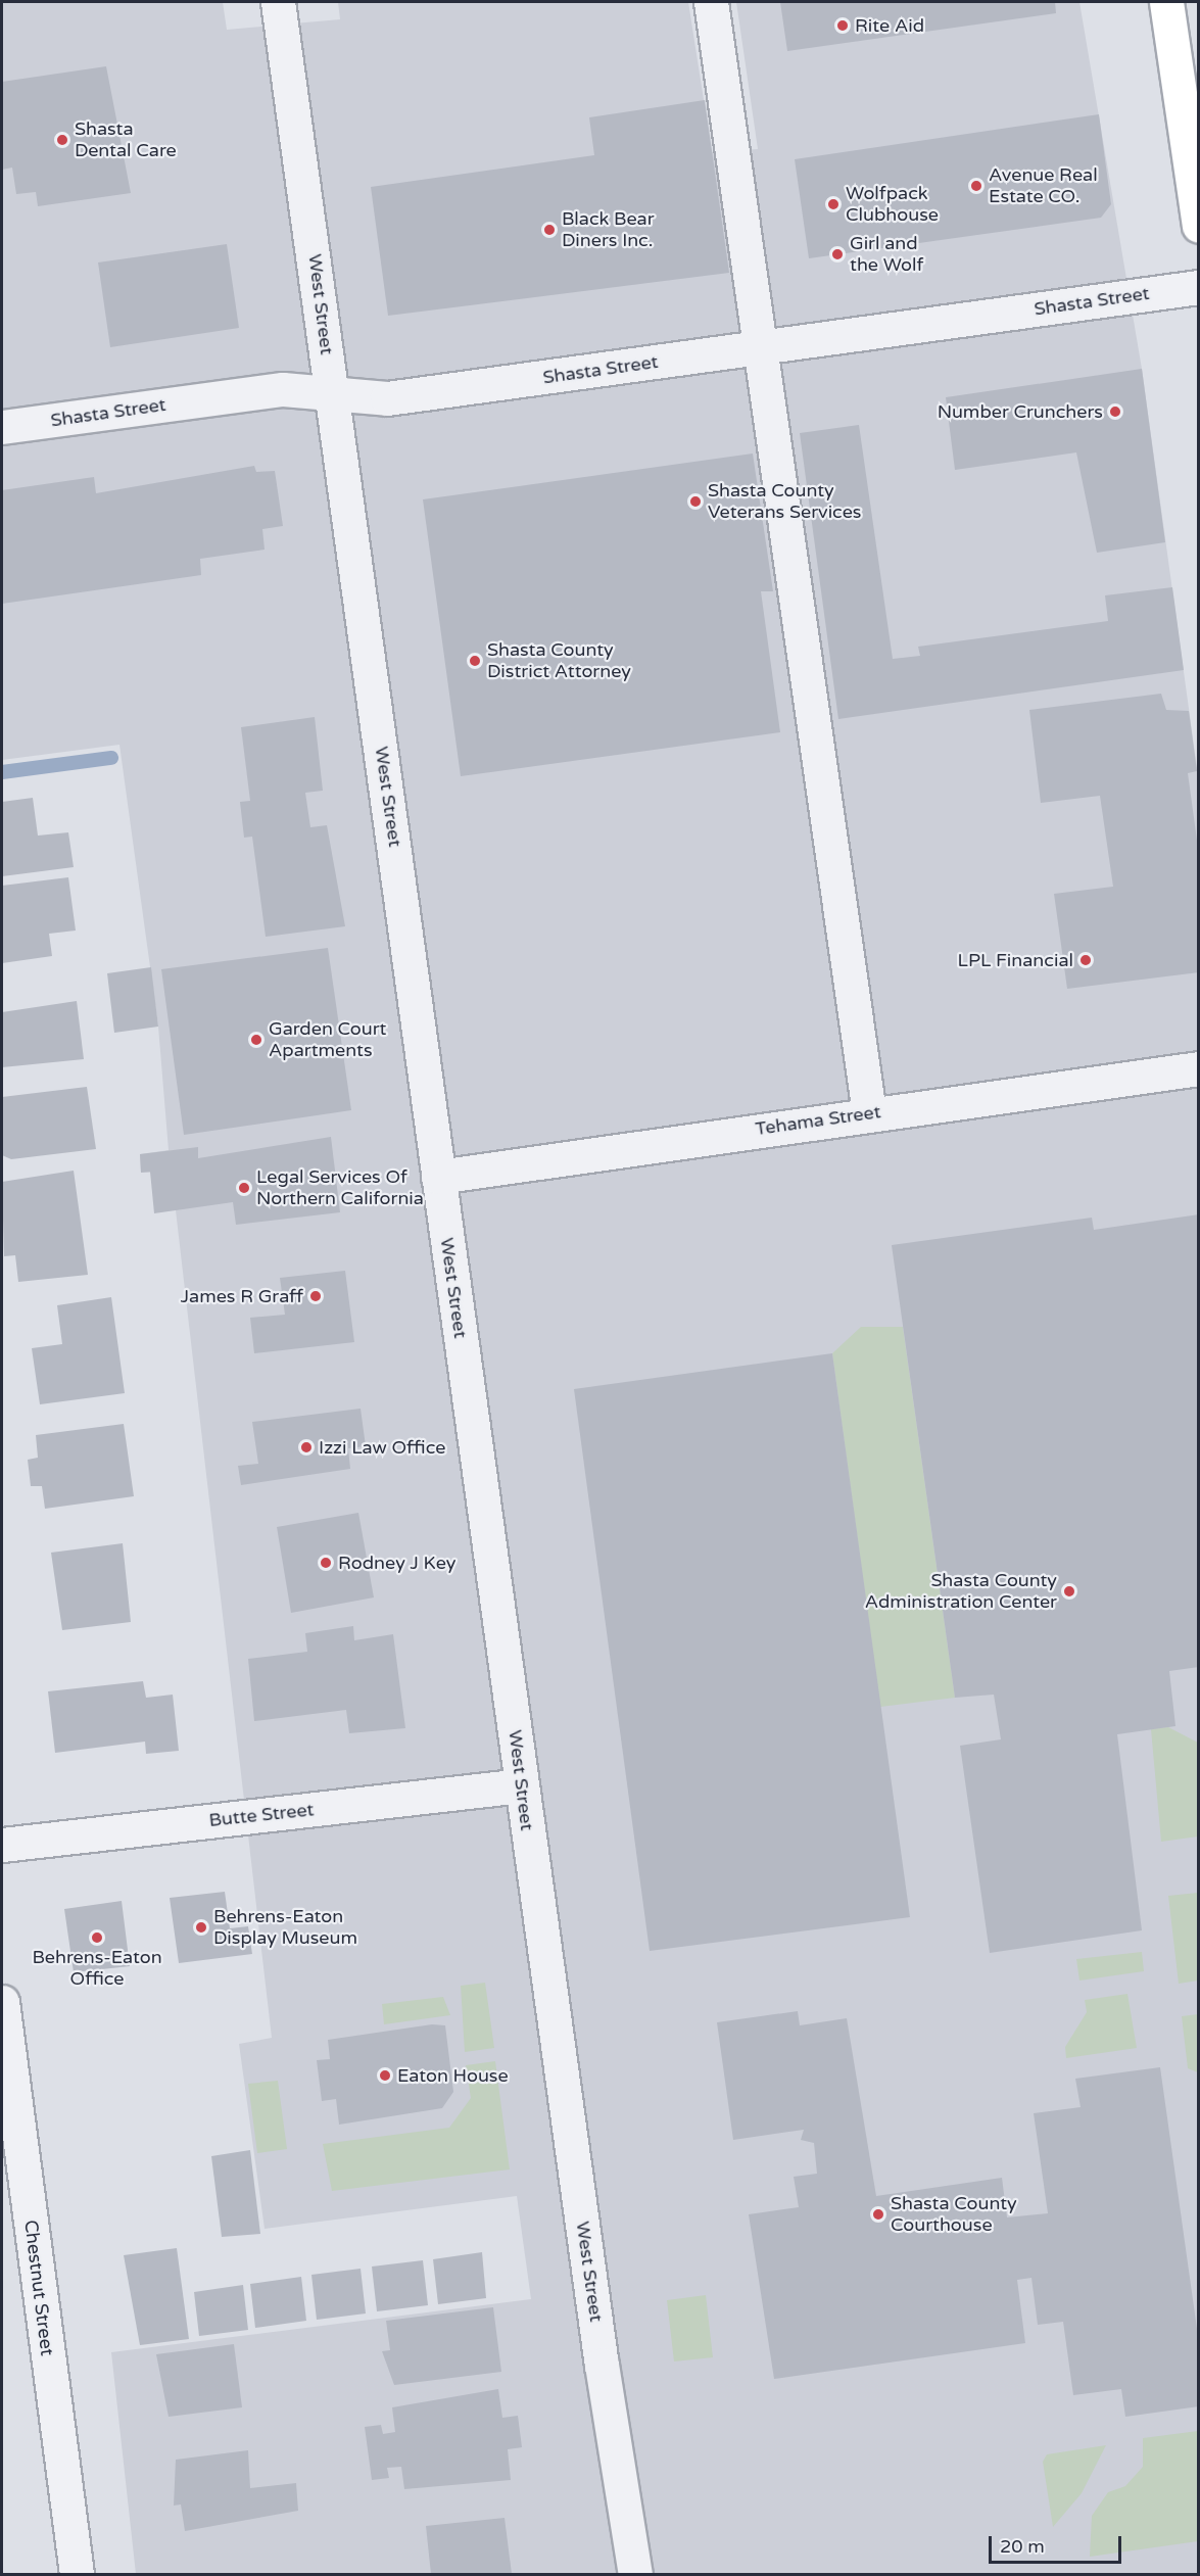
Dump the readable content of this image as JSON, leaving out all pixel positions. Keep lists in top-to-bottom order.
{
  "streets": {
    "street": [
      "Shasta Street",
      "West Street",
      "Tehama Street",
      "Butte Street",
      "Chestnut Street"
    ]
  },
  "crossings": [
    ["Shasta Street", "West Street"],
    ["West Street", "Tehama Street"],
    ["West Street", "Butte Street"]
  ],
  "places": [
    "Rite Aid",
    "Shasta Dental Care",
    "Avenue Real Estate CO.",
    "Wolfpack Clubhouse",
    "Black Bear Diners Inc.",
    "Girl and the Wolf",
    "Number Crunchers",
    "Shasta County Veterans Services",
    "Shasta County District Attorney",
    "LPL Financial",
    "Garden Court Apartments",
    "Legal Services Of Northern California",
    "James R Graff",
    "Izzi Law Office",
    "Rodney J Key",
    "Shasta County Administration Center",
    "Behrens-Eaton Display Museum",
    "Behrens-Eaton Office",
    "Eaton House",
    "Shasta County Courthouse"
  ],
  "scale_bar": "20 m"
}
